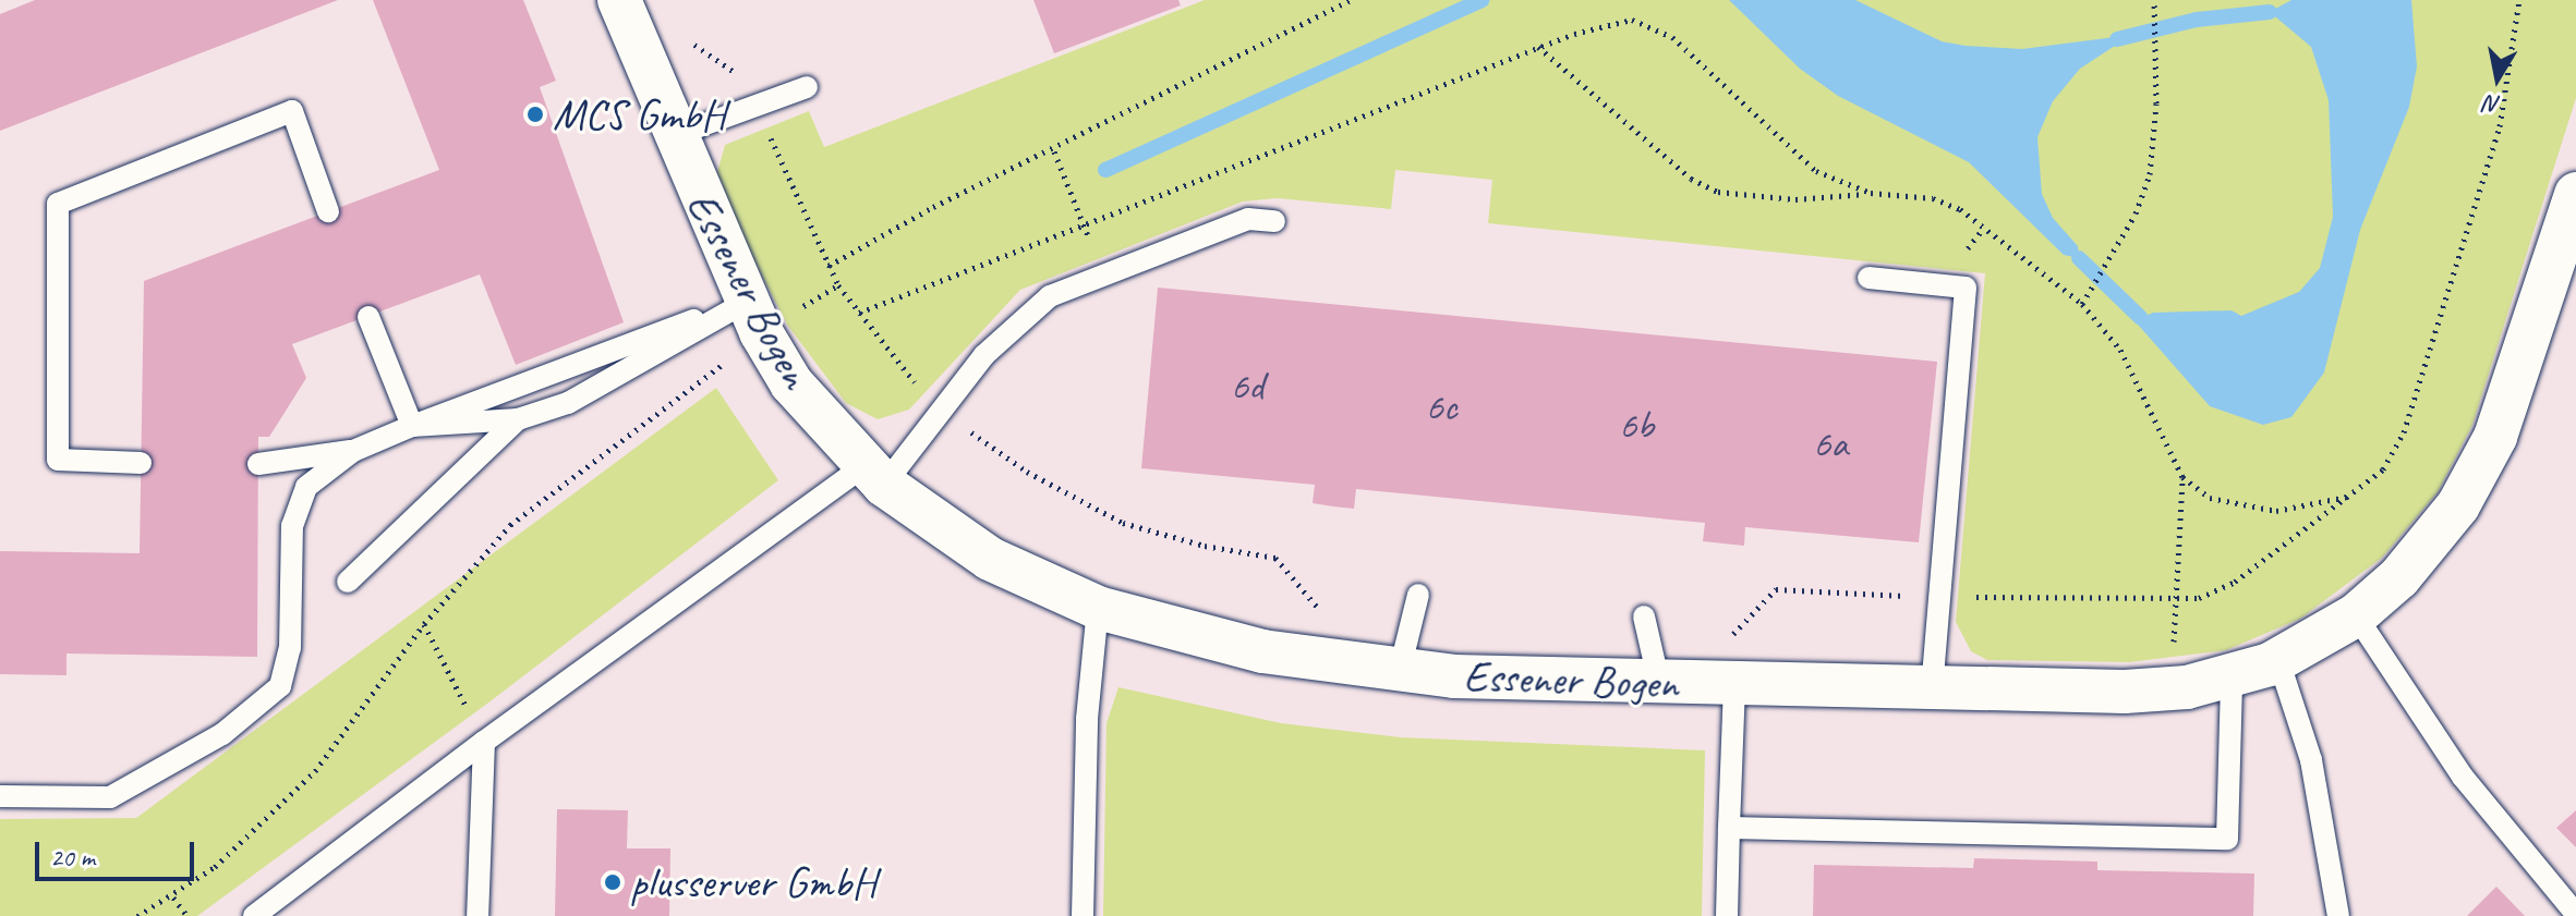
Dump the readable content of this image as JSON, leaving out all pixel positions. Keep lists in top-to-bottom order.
{
  "streets": {
    "street": ["Essener Bogen"]
  },
  "places": ["MCS GmbH", "plusserver GmbH"],
  "house_numbers": [
    "6d",
    "6c",
    "6b",
    "6a"
  ],
  "scale_bar": "20 m",
  "north": "bottom"
}
